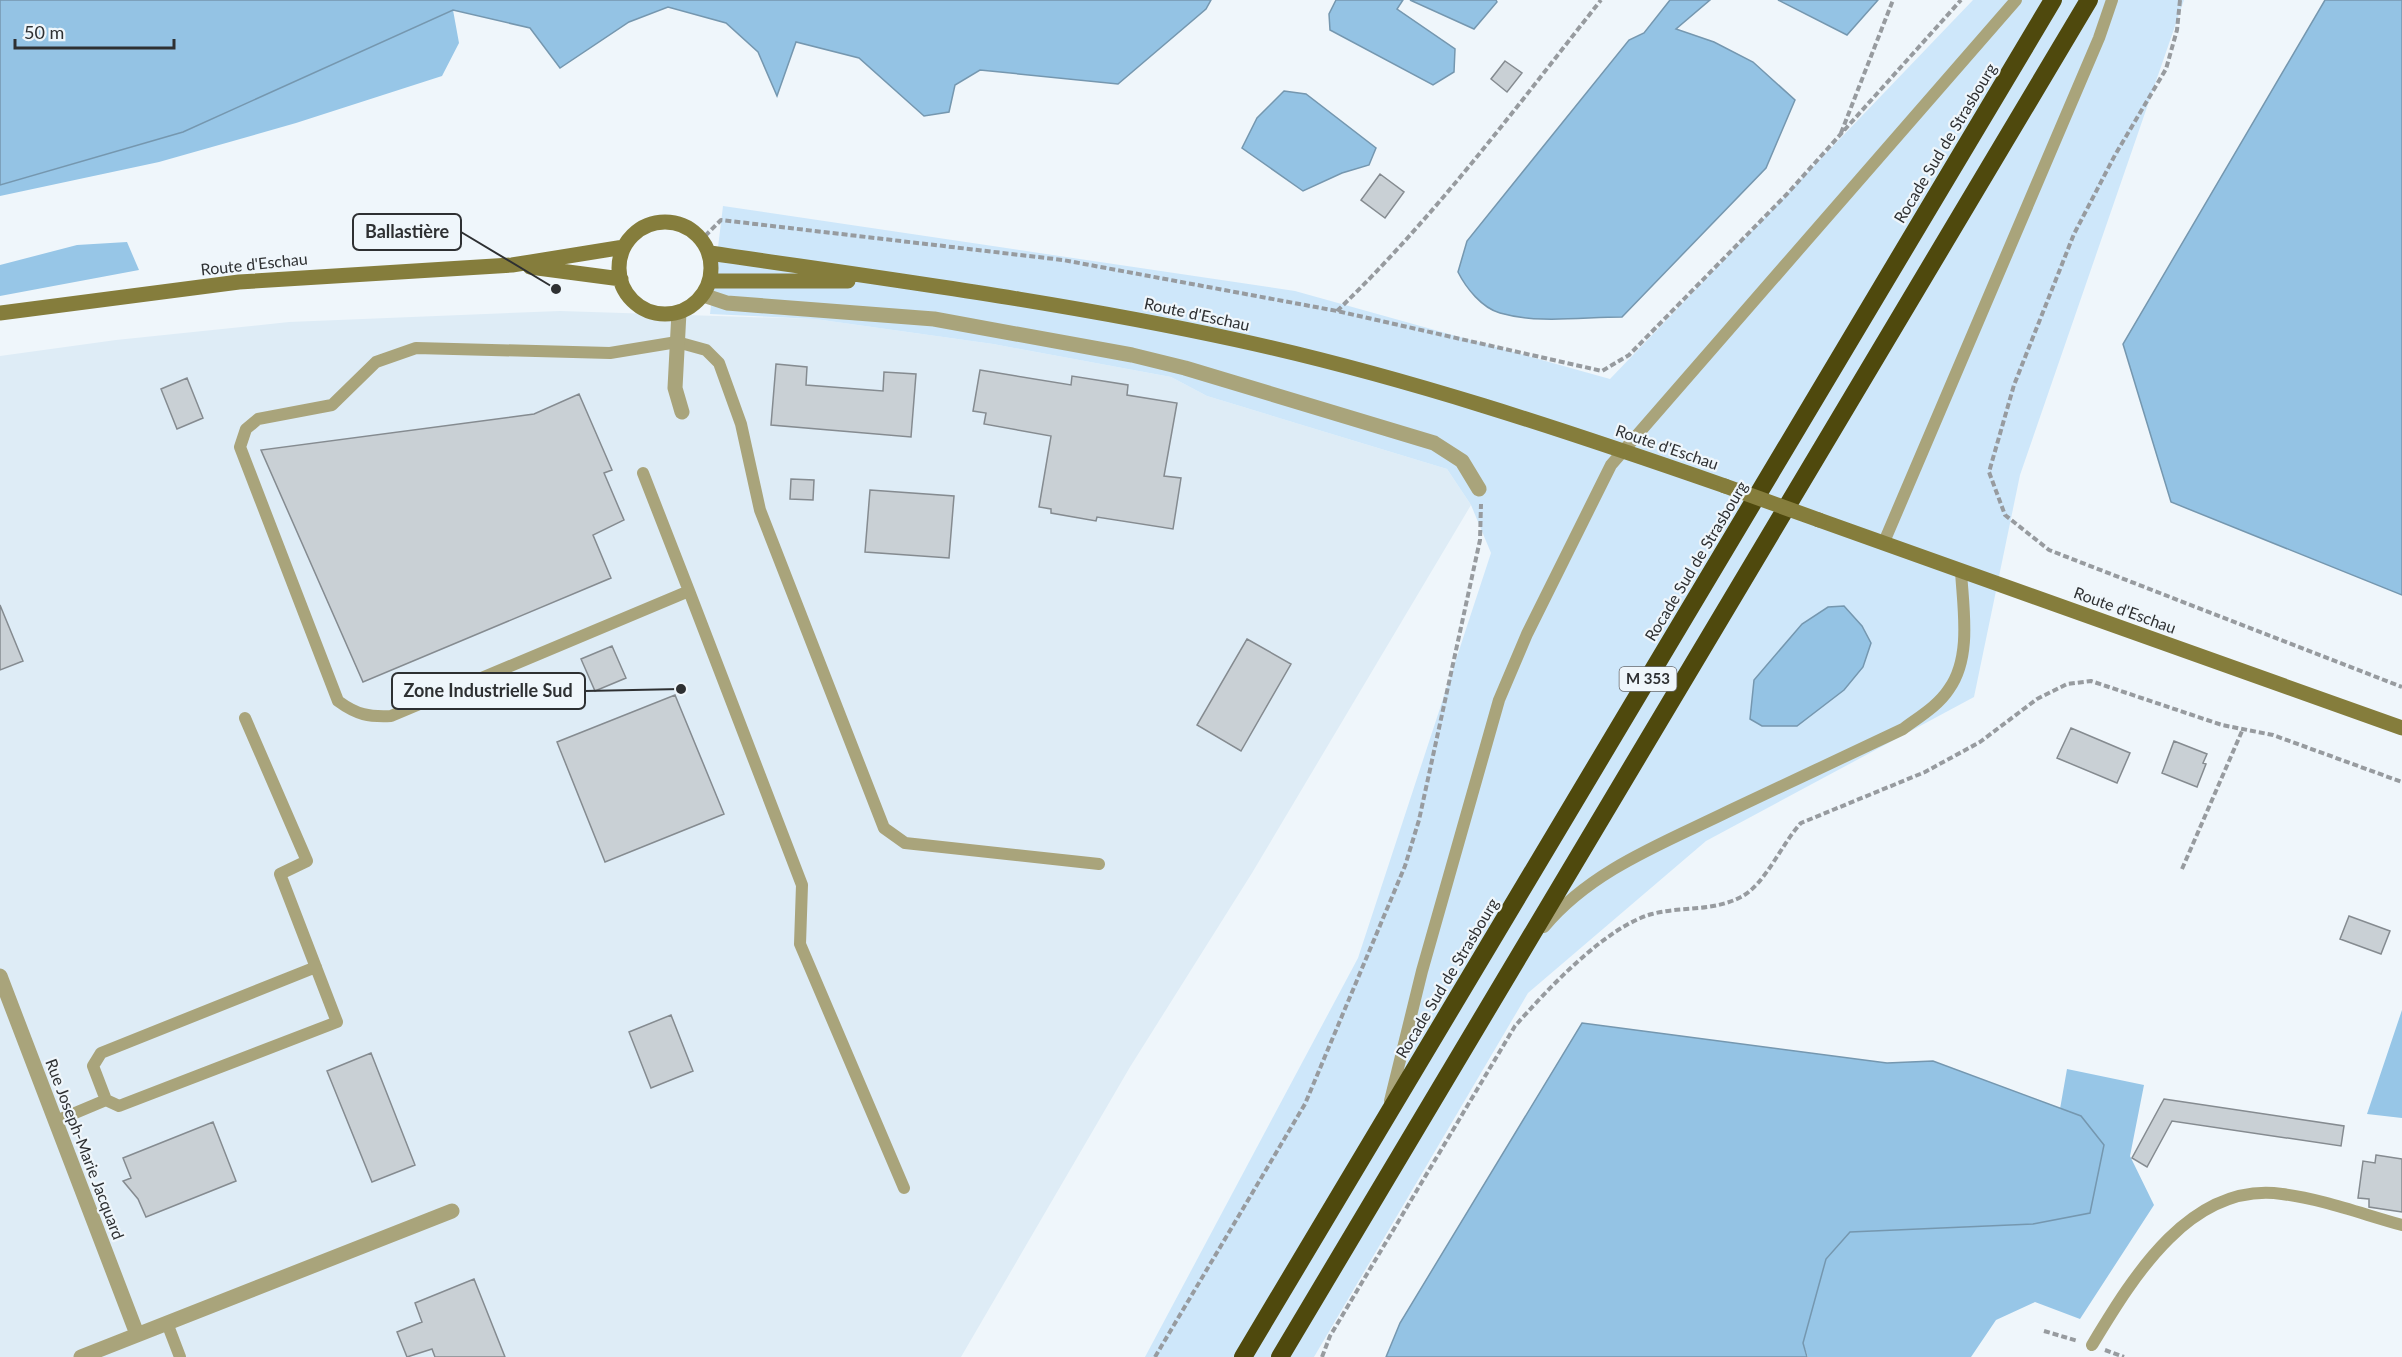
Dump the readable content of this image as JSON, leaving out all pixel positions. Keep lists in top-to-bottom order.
{
  "streets": {
    "highway": ["Rocade Sud de Strasbourg", "M 353"],
    "main road": ["Route d'Eschau"],
    "street": ["Rue Joseph-Marie Jacquard"]
  },
  "places": ["Ballastière", "Zone Industrielle Sud"],
  "scale_bar": "50 m"
}
